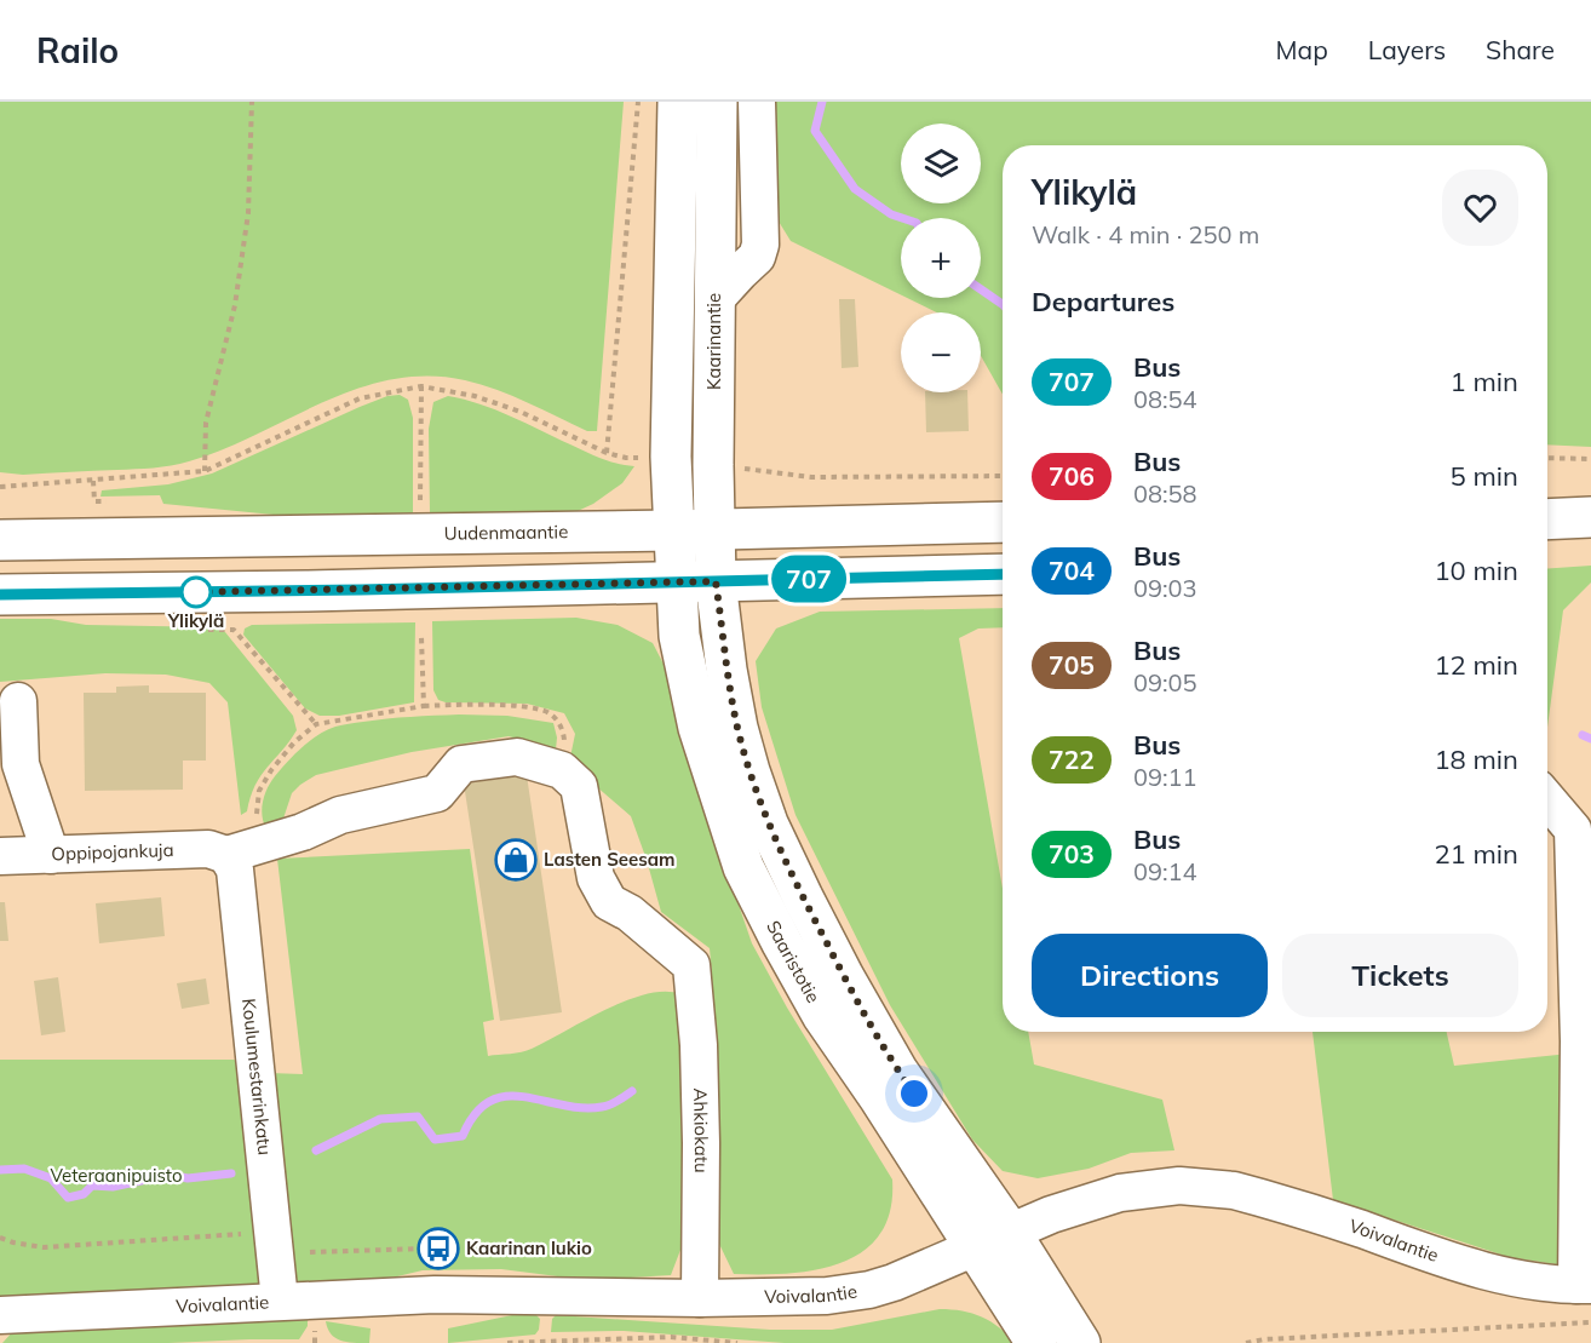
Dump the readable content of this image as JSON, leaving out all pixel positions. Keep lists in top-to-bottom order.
{
  "streets": {
    "main road": ["Kaarinantie", "Uudenmaantie", "Saaristotie"],
    "street": [
      "Oppipojankuja",
      "Koulumestarinkatu",
      "Ahkiokatu",
      "Voivalantie"
    ]
  },
  "crossings": [
    ["Kaarinantie", "Uudenmaantie"],
    ["Kaarinantie", "Saaristotie"],
    ["Uudenmaantie", "Saaristotie"],
    ["Oppipojankuja", "Koulumestarinkatu"],
    ["Saaristotie", "Voivalantie"],
    ["Koulumestarinkatu", "Voivalantie"],
    ["Ahkiokatu", "Voivalantie"]
  ],
  "parks": ["Veteraanipuisto"],
  "places": {
    "other": ["Ylikylä"],
    "shop": ["Lasten Seesam"],
    "bus stop": ["Kaarinan lukio"]
  },
  "lines": ["bus line 707"],
  "page": {
    "header": "Railo",
    "nav": ["Map", "Layers", "Share"],
    "on_map": "707",
    "map_buttons": ["+", "−"],
    "heading": [
      ["Ylikylä", "Walk · 4 min · 250 m"],
      "Departures"
    ],
    "list": [
      {
        "mark": "707",
        "name": "Bus",
        "note": "08:54",
        "value": "1 min"
      },
      {
        "mark": "706",
        "name": "Bus",
        "note": "08:58",
        "value": "5 min"
      },
      {
        "mark": "704",
        "name": "Bus",
        "note": "09:03",
        "value": "10 min"
      },
      {
        "mark": "705",
        "name": "Bus",
        "note": "09:05",
        "value": "12 min"
      },
      {
        "mark": "722",
        "name": "Bus",
        "note": "09:11",
        "value": "18 min"
      },
      {
        "mark": "703",
        "name": "Bus",
        "note": "09:14",
        "value": "21 min"
      }
    ],
    "buttons": ["Directions", "Tickets"]
  }
}
